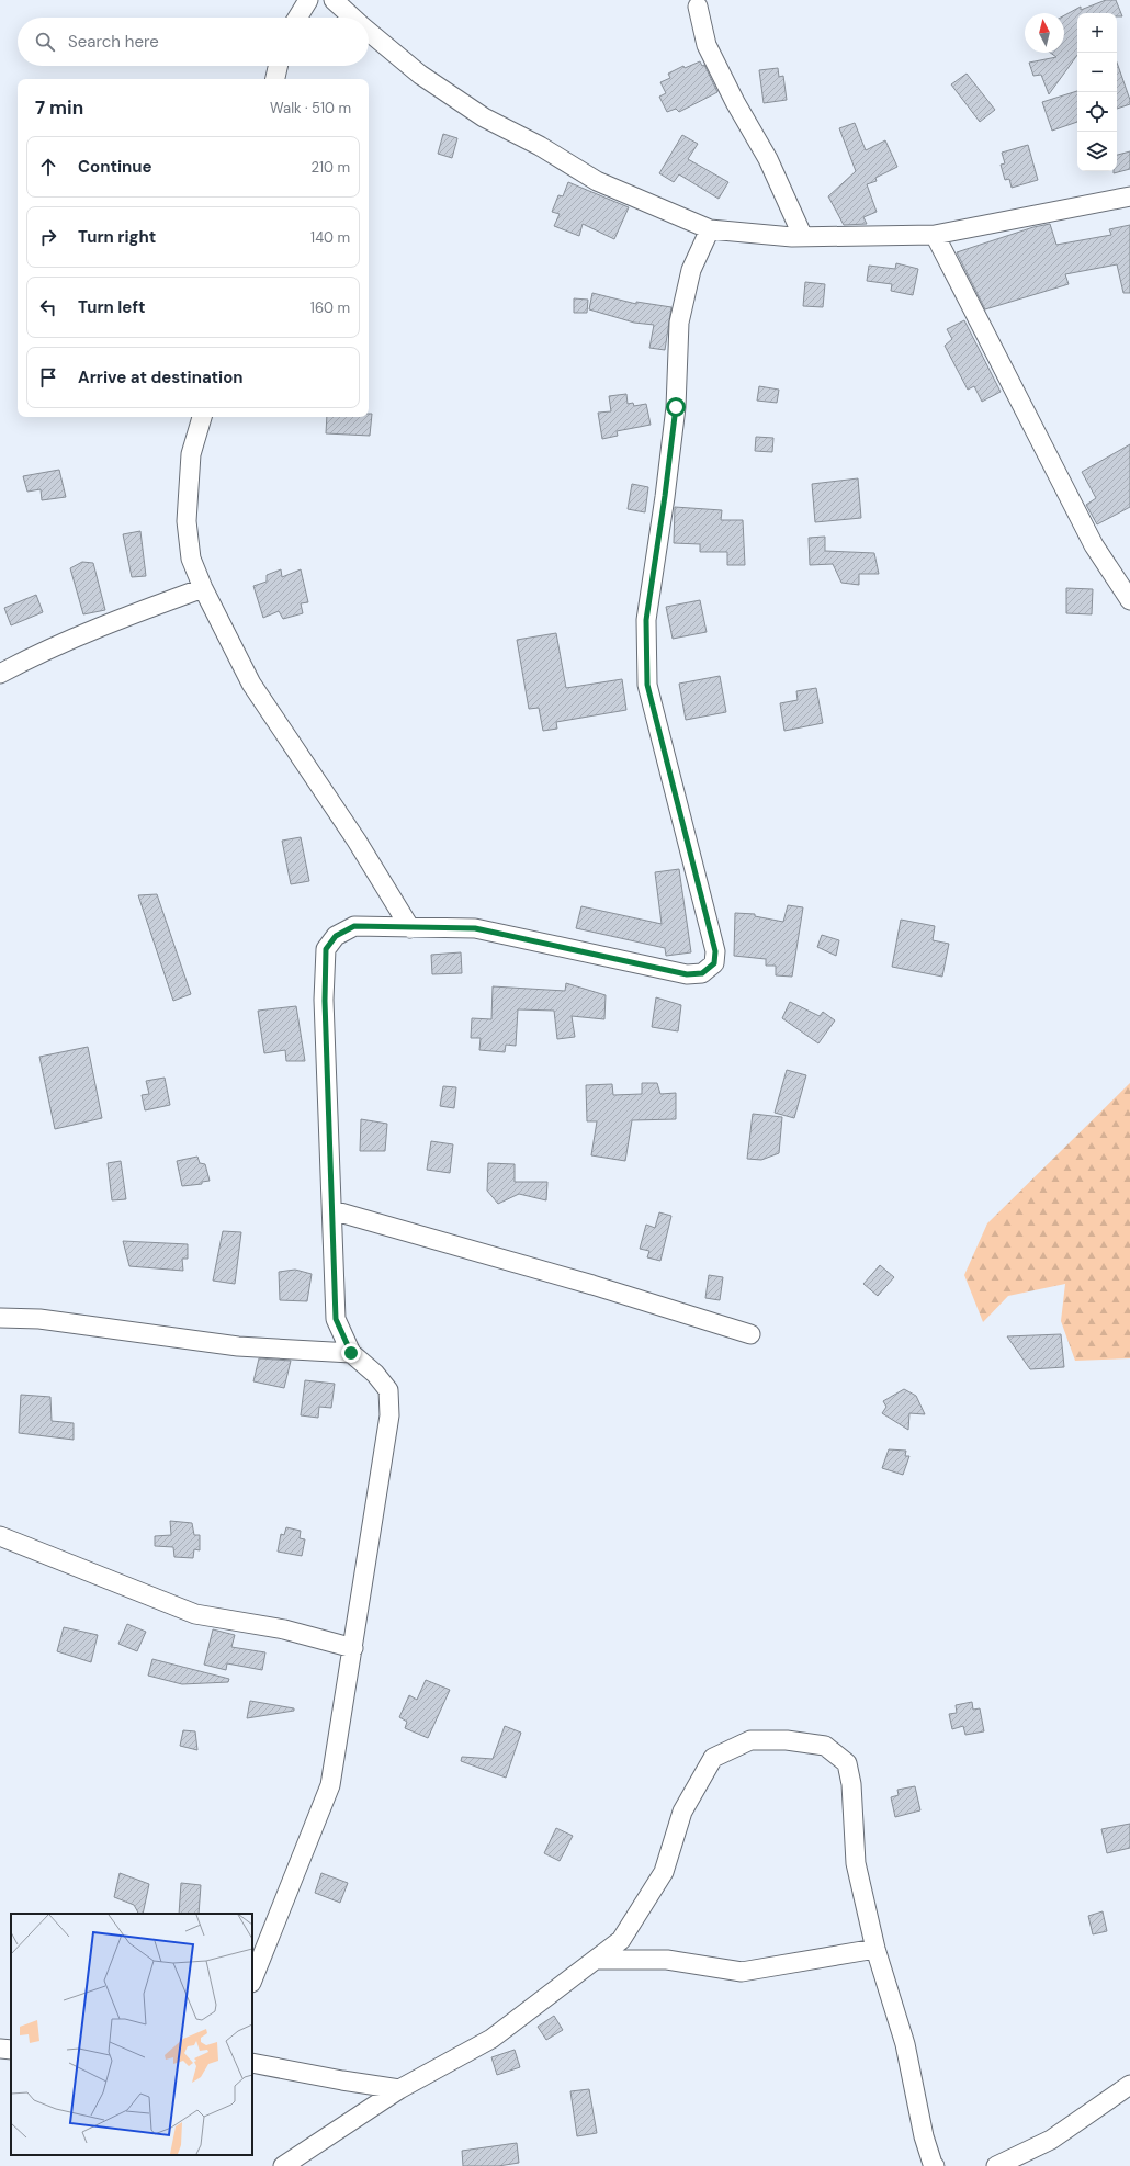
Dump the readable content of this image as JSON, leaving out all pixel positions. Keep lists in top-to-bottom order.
{
  "north": "top",
  "page": {
    "map_buttons": ["+", "−"],
    "search": "Search here",
    "heading": ["7 min", "Walk · 510 m"],
    "list": [
      ["Continue", "210 m"],
      ["Turn right", "140 m"],
      ["Turn left", "160 m"],
      "Arrive at destination"
    ]
  }
}
